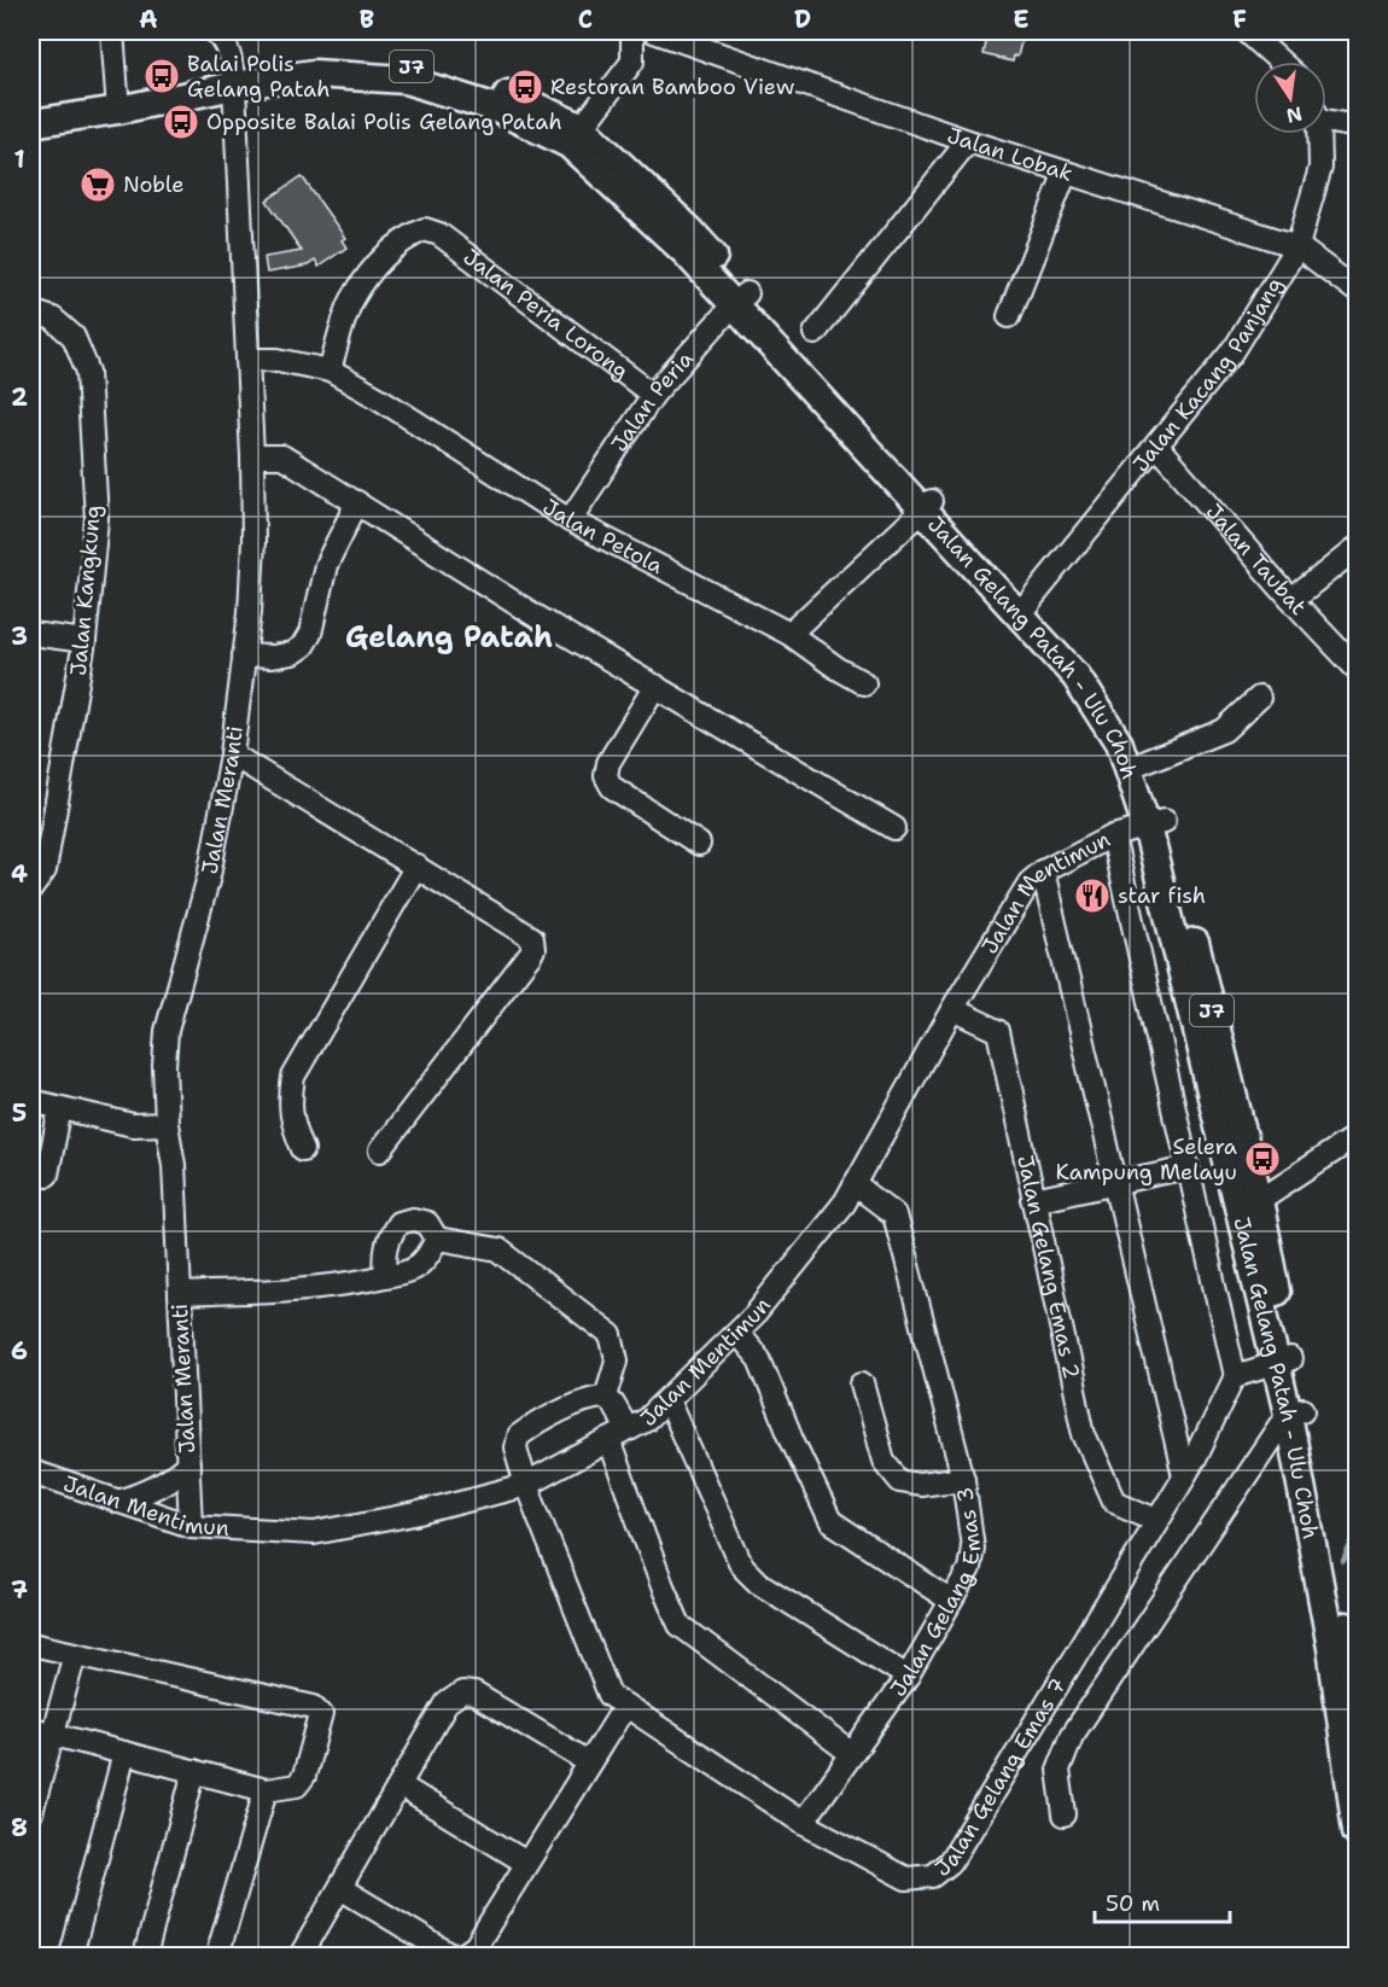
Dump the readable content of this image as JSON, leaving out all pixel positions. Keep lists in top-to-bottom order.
{
  "streets": {
    "main road": ["J7", "Jalan Gelang Patah - Ulu Choh"],
    "street": [
      "Jalan Lobak",
      "Jalan Peria Lorong",
      "Jalan Kacang Panjang",
      "Jalan Peria",
      "Jalan Petola",
      "Jalan Taubat",
      "Jalan Kangkung",
      "Jalan Meranti",
      "Jalan Mentimun",
      "Jalan Gelang Emas 2",
      "Jalan Gelang Emas 3",
      "Jalan Gelang Emas 7"
    ]
  },
  "crossings": [
    ["Jalan Lobak", "Jalan Kacang Panjang"],
    ["Jalan Peria Lorong", "Jalan Peria"],
    ["Jalan Peria Lorong", "Jalan Petola"],
    ["Jalan Kacang Panjang", "Jalan Taubat"],
    ["Jalan Kacang Panjang", "Jalan Gelang Patah - Ulu Choh"],
    ["Jalan Peria", "Jalan Petola"],
    ["Jalan Peria", "Jalan Gelang Patah - Ulu Choh"],
    ["Jalan Petola", "Jalan Meranti"],
    ["Jalan Gelang Patah - Ulu Choh", "Jalan Meranti"],
    ["Jalan Gelang Patah - Ulu Choh", "Jalan Mentimun"],
    ["Jalan Meranti", "Jalan Mentimun"],
    ["Jalan Mentimun", "Jalan Gelang Emas 2"],
    ["Jalan Mentimun", "Jalan Gelang Emas 3"],
    ["Jalan Mentimun", "Jalan Gelang Emas 7"],
    ["Jalan Gelang Emas 2", "Jalan Gelang Emas 7"],
    ["Jalan Gelang Emas 3", "Jalan Gelang Emas 7"]
  ],
  "districts": ["Gelang Patah"],
  "places": {
    "bus stop": [
      "Balai Polis Gelang Patah",
      "Restoran Bamboo View",
      "Opposite Balai Polis Gelang Patah",
      "Selera Kampung Melayu"
    ],
    "supermarket": ["Noble"],
    "restaurant": ["star fish"]
  },
  "scale_bar": "50 m",
  "north": "bottom",
  "grid": {
    "columns": [
      "A",
      "B",
      "C",
      "D",
      "E",
      "F"
    ],
    "rows": [
      "1",
      "2",
      "3",
      "4",
      "5",
      "6",
      "7",
      "8"
    ]
  }
}
